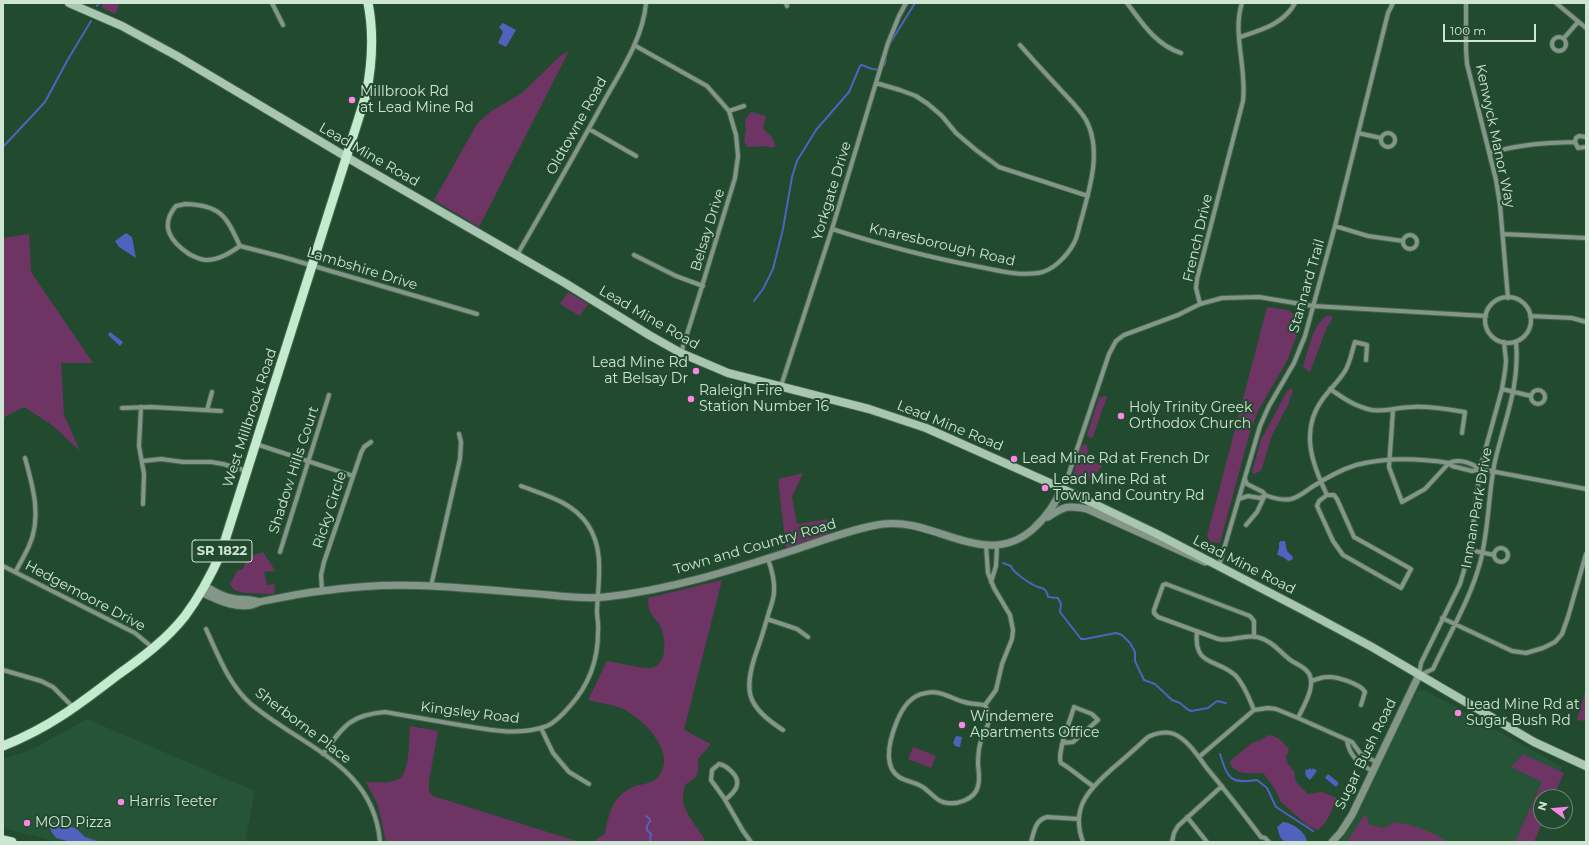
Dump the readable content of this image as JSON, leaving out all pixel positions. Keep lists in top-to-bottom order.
{
  "streets": {
    "main road": ["Lead Mine Road", "West Millbrook Road", "SR 1822"],
    "street": [
      "Oldtowne Road",
      "Kenwyck Manor Way",
      "Yorkgate Drive",
      "Belsay Drive",
      "French Drive",
      "Knaresborough Road",
      "Lambshire Drive",
      "Stannard Trail",
      "Shadow Hills Court",
      "Inman Park Drive",
      "Ricky Circle",
      "Town and Country Road",
      "Hedgemoore Drive",
      "Kingsley Road",
      "Sherborne Place",
      "Sugar Bush Road"
    ]
  },
  "crossings": [
    ["Oldtowne Road", "Lead Mine Road"],
    ["Oldtowne Road", "Belsay Drive"],
    ["Kenwyck Manor Way", "Inman Park Drive"],
    ["Lead Mine Road", "Yorkgate Drive"],
    ["Lead Mine Road", "Belsay Drive"],
    ["Lead Mine Road", "French Drive"],
    ["Lead Mine Road", "Stannard Trail"],
    ["Lead Mine Road", "West Millbrook Road"],
    ["Lead Mine Road", "Inman Park Drive"],
    ["Lead Mine Road", "Town and Country Road"],
    ["Lead Mine Road", "Sugar Bush Road"],
    ["Yorkgate Drive", "Knaresborough Road"],
    ["French Drive", "Town and Country Road"],
    ["Lambshire Drive", "West Millbrook Road"],
    ["West Millbrook Road", "Town and Country Road"],
    ["West Millbrook Road", "Hedgemoore Drive"],
    ["Inman Park Drive", "Sugar Bush Road"],
    ["Ricky Circle", "Town and Country Road"],
    ["Town and Country Road", "Kingsley Road"],
    ["Kingsley Road", "Sherborne Place"]
  ],
  "places": [
    "Millbrook Rd at Lead Mine Rd",
    "Lead Mine Rd at Belsay Dr",
    "Raleigh Fire Station Number 16",
    "Holy Trinity Greek Orthodox Church",
    "Lead Mine Rd at French Dr",
    "Lead Mine Rd at Town and Country Rd",
    "Lead Mine Rd at Sugar Bush Rd",
    "Windemere Apartments Office",
    "Harris Teeter",
    "MOD Pizza"
  ],
  "scale_bar": "100 m",
  "north": "left"
}
